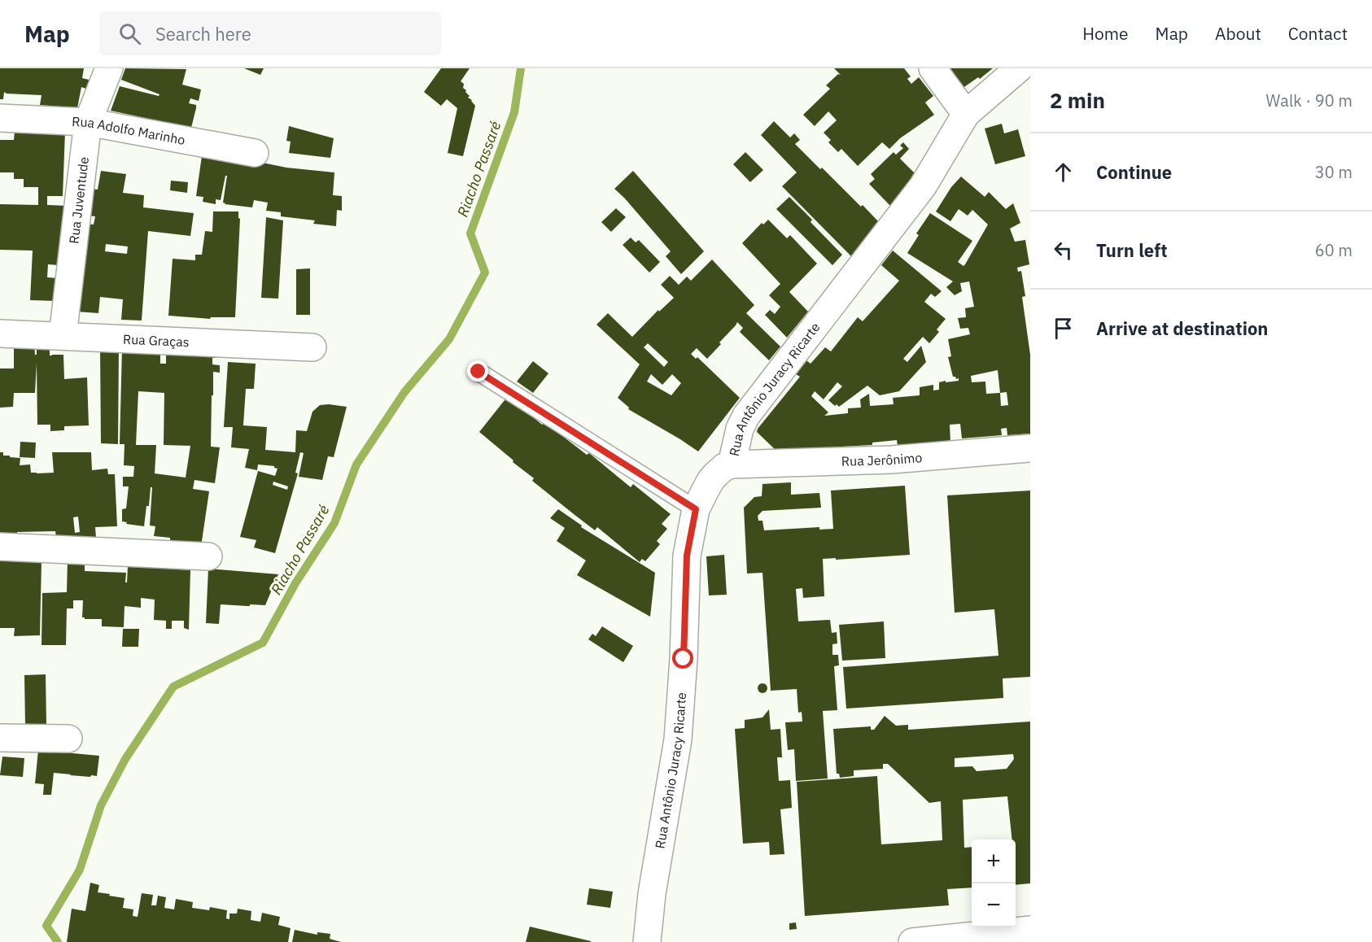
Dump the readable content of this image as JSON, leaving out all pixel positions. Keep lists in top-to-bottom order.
{
  "streets": {
    "street": [
      "Rua Adolfo Marinho",
      "Rua Juventude",
      "Rua Graças",
      "Rua Antônio Juracy Ricarte",
      "Rua Jerônimo"
    ]
  },
  "crossings": [
    ["Rua Adolfo Marinho", "Rua Juventude"],
    ["Rua Juventude", "Rua Graças"],
    ["Rua Antônio Juracy Ricarte", "Rua Jerônimo"]
  ],
  "water": ["Riacho Passaré"],
  "page": {
    "header": "Map",
    "search": "Search here",
    "nav": [
      "Home",
      "Map",
      "About",
      "Contact"
    ],
    "heading": ["2 min", "Walk · 90 m"],
    "list": [
      ["Continue", "30 m"],
      ["Turn left", "60 m"],
      "Arrive at destination"
    ],
    "map_buttons": ["+", "−"]
  }
}
